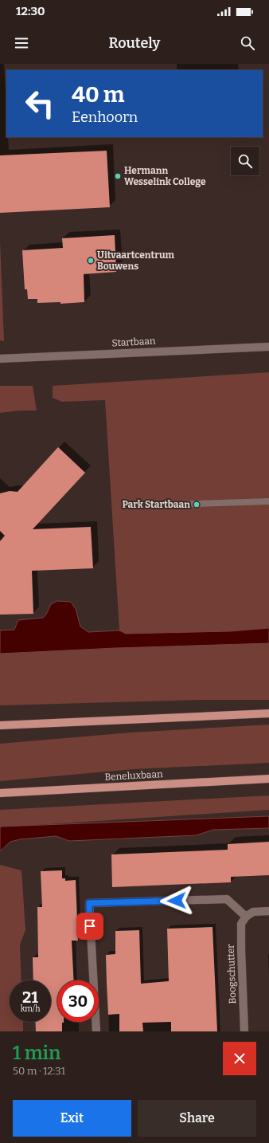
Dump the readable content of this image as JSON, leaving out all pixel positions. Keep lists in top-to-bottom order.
{
  "streets": {
    "main road": ["Beneluxbaan"],
    "street": ["Startbaan", "Boogschutter"]
  },
  "places": ["Hermann Wesselink College", "Uitvaartcentrum Bouwens", "Park Startbaan"],
  "page": {
    "status": "12:30",
    "header": "Routely",
    "turn": ["40 m", "Eenhoorn"],
    "speed": "21 km/h",
    "limit": "30",
    "heading": ["1 min", "50 m · 12:31"],
    "buttons": ["Exit", "Share"]
  }
}
